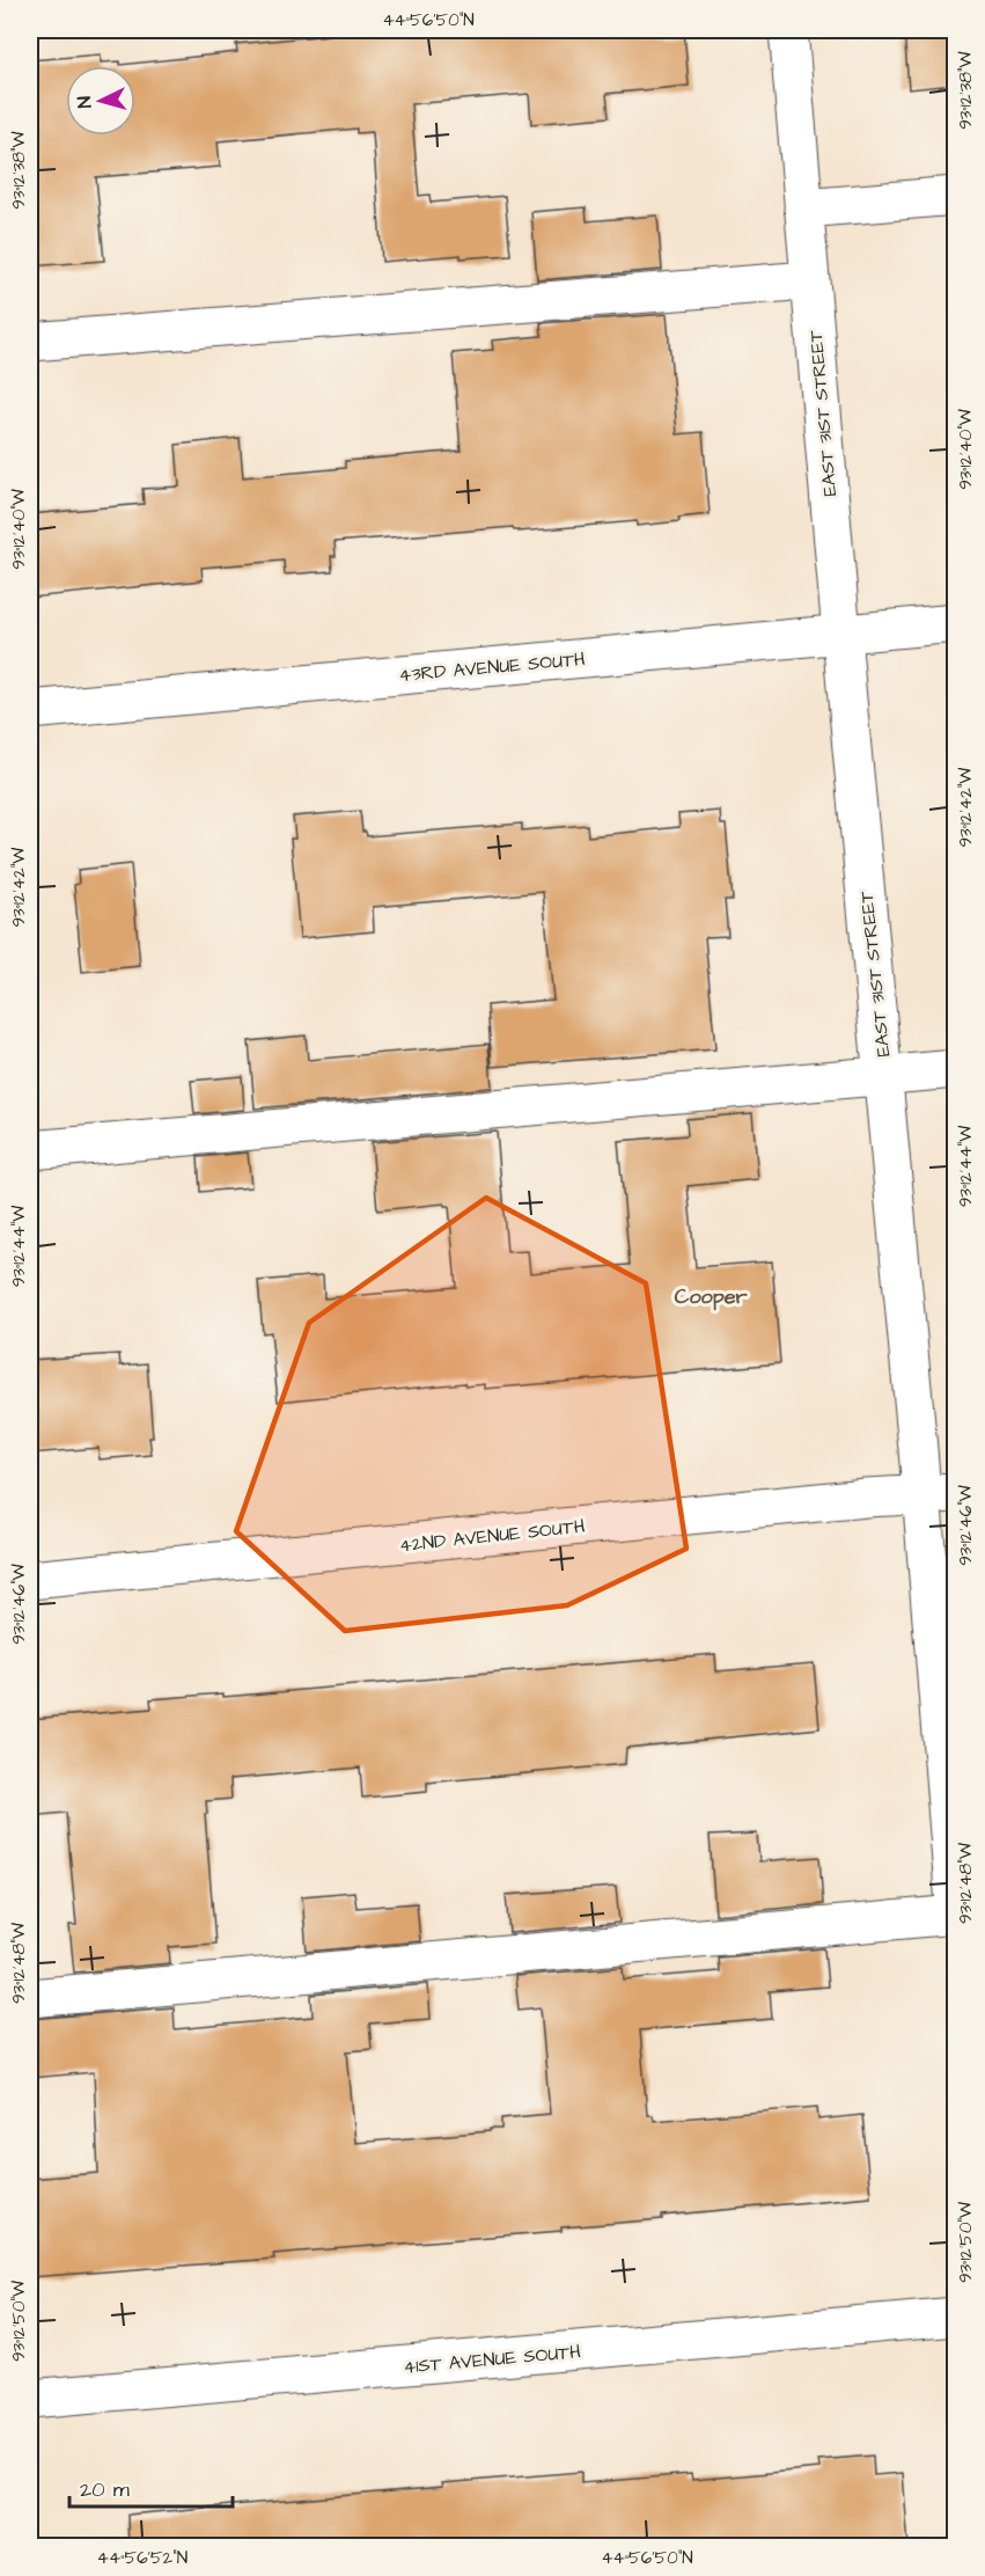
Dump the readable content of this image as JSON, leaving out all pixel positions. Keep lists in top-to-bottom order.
{
  "streets": {
    "street": [
      "EAST 31ST STREET",
      "43RD AVENUE SOUTH",
      "42ND AVENUE SOUTH",
      "41ST AVENUE SOUTH"
    ]
  },
  "crossings": [
    ["EAST 31ST STREET", "43RD AVENUE SOUTH"],
    ["EAST 31ST STREET", "42ND AVENUE SOUTH"]
  ],
  "districts": ["Cooper"],
  "scale_bar": "20 m",
  "north": "left",
  "coordinates": [
    "44°56'50\"N",
    "93°12'38\"W",
    "93°12'40\"W",
    "93°12'42\"W",
    "93°12'44\"W",
    "93°12'46\"W",
    "93°12'48\"W",
    "93°12'50\"W",
    "44°56'52\"N"
  ]
}
